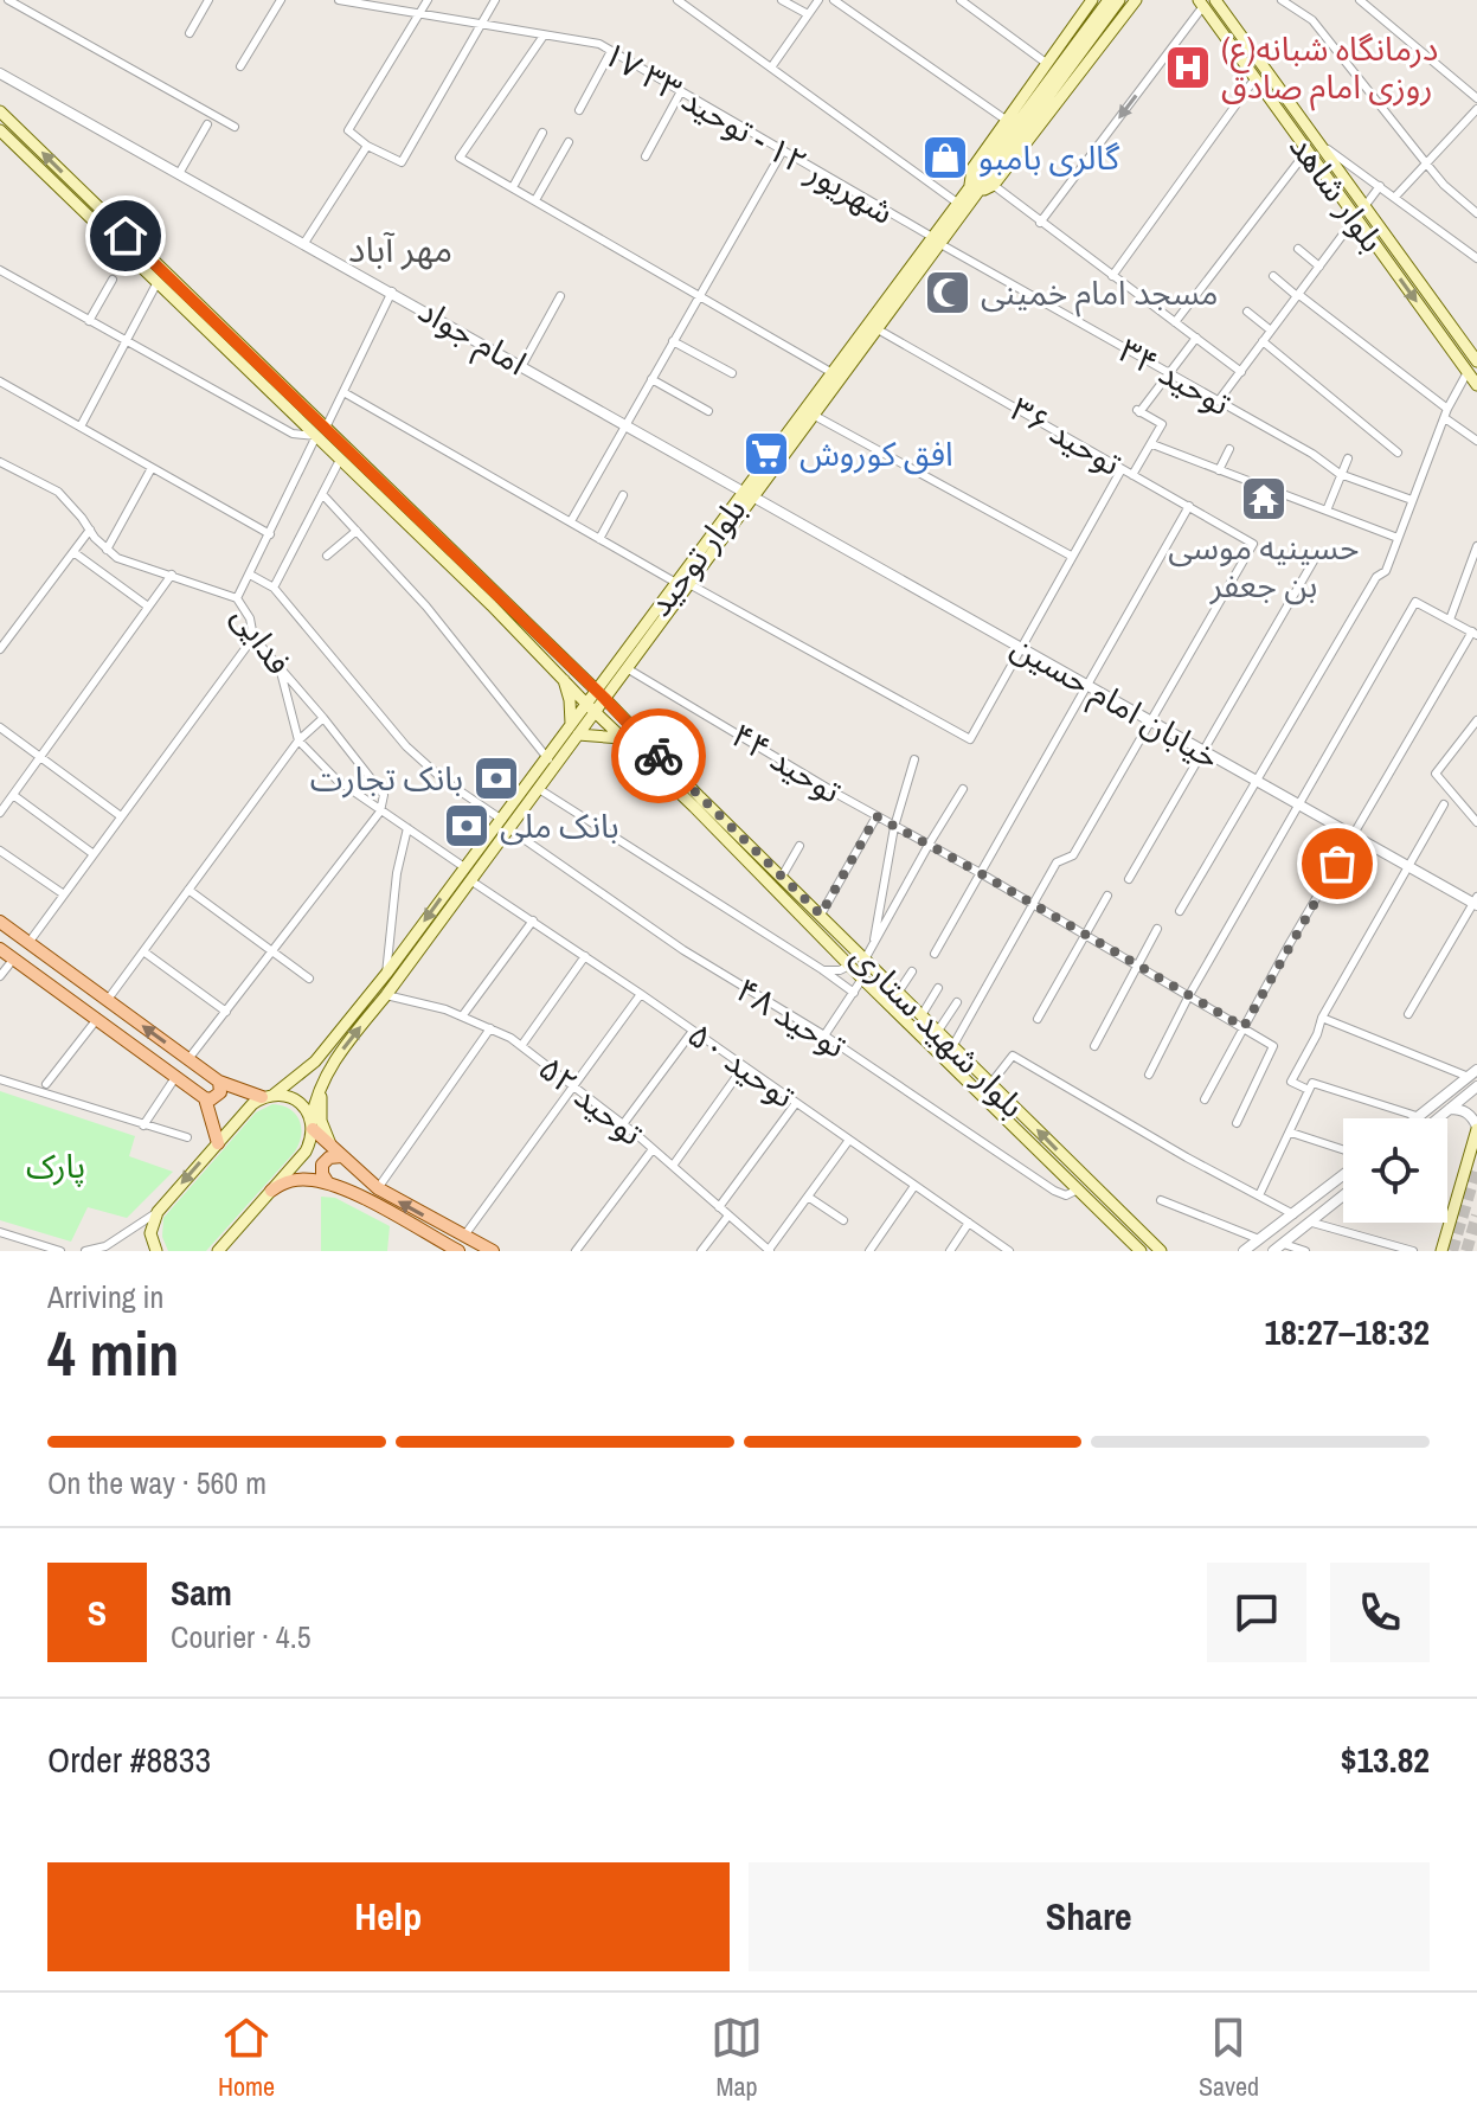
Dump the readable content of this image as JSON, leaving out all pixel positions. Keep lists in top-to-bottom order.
{
  "streets": {
    "main road": ["بلوار شاهد", "بلوار توحید", "بلوار شهید ستاری"],
    "street": [
      "۱۷ شهریور ۱۲ - توحید ۳۳",
      "امام جواد",
      "توحید ۳۴",
      "توحید ۳۶",
      "فدایی",
      "خیابان امام حسین",
      "توحید ۴۴",
      "توحید ۴۸",
      "توحید ۵۰",
      "توحید ۵۲"
    ]
  },
  "crossings": [
    ["۱۷ شهریور ۱۲ - توحید ۳۳", "توحید ۳۴"],
    ["۱۷ شهریور ۱۲ - توحید ۳۳", "بلوار توحید"],
    ["امام جواد", "بلوار توحید"],
    ["امام جواد", "خیابان امام حسین"],
    ["توحید ۳۴", "بلوار توحید"],
    ["توحید ۳۶", "بلوار توحید"],
    ["توحید ۳۶", "خیابان امام حسین"],
    ["بلوار توحید", "خیابان امام حسین"],
    ["بلوار توحید", "توحید ۴۴"],
    ["بلوار توحید", "توحید ۴۸"],
    ["بلوار توحید", "بلوار شهید ستاری"],
    ["بلوار توحید", "توحید ۵۰"],
    ["بلوار توحید", "توحید ۵۲"],
    ["توحید ۴۸", "بلوار شهید ستاری"]
  ],
  "districts": ["مهر آباد"],
  "parks": ["پارک"],
  "places": {
    "hospital": ["(ع)درمانگاه شبانه روزی امام صادق"],
    "shop": ["گالری بامبو"],
    "mosque": ["مسجد امام خمینی"],
    "supermarket": ["افق کوروش"],
    "temple": ["حسینیه موسی بن جعفر"],
    "bank": ["بانک تجارت", "بانک ملی"]
  },
  "page": {
    "heading": ["4 min", "Arriving in", "18:27–18:32"],
    "panel": [
      "Sam",
      "Courier · 4.5",
      "Order #8833",
      "$13.82"
    ],
    "bar": "On the way · 560 m",
    "round": "S",
    "buttons": ["Help", "Share"],
    "tabs": ["Home", "Map", "Saved"]
  }
}
